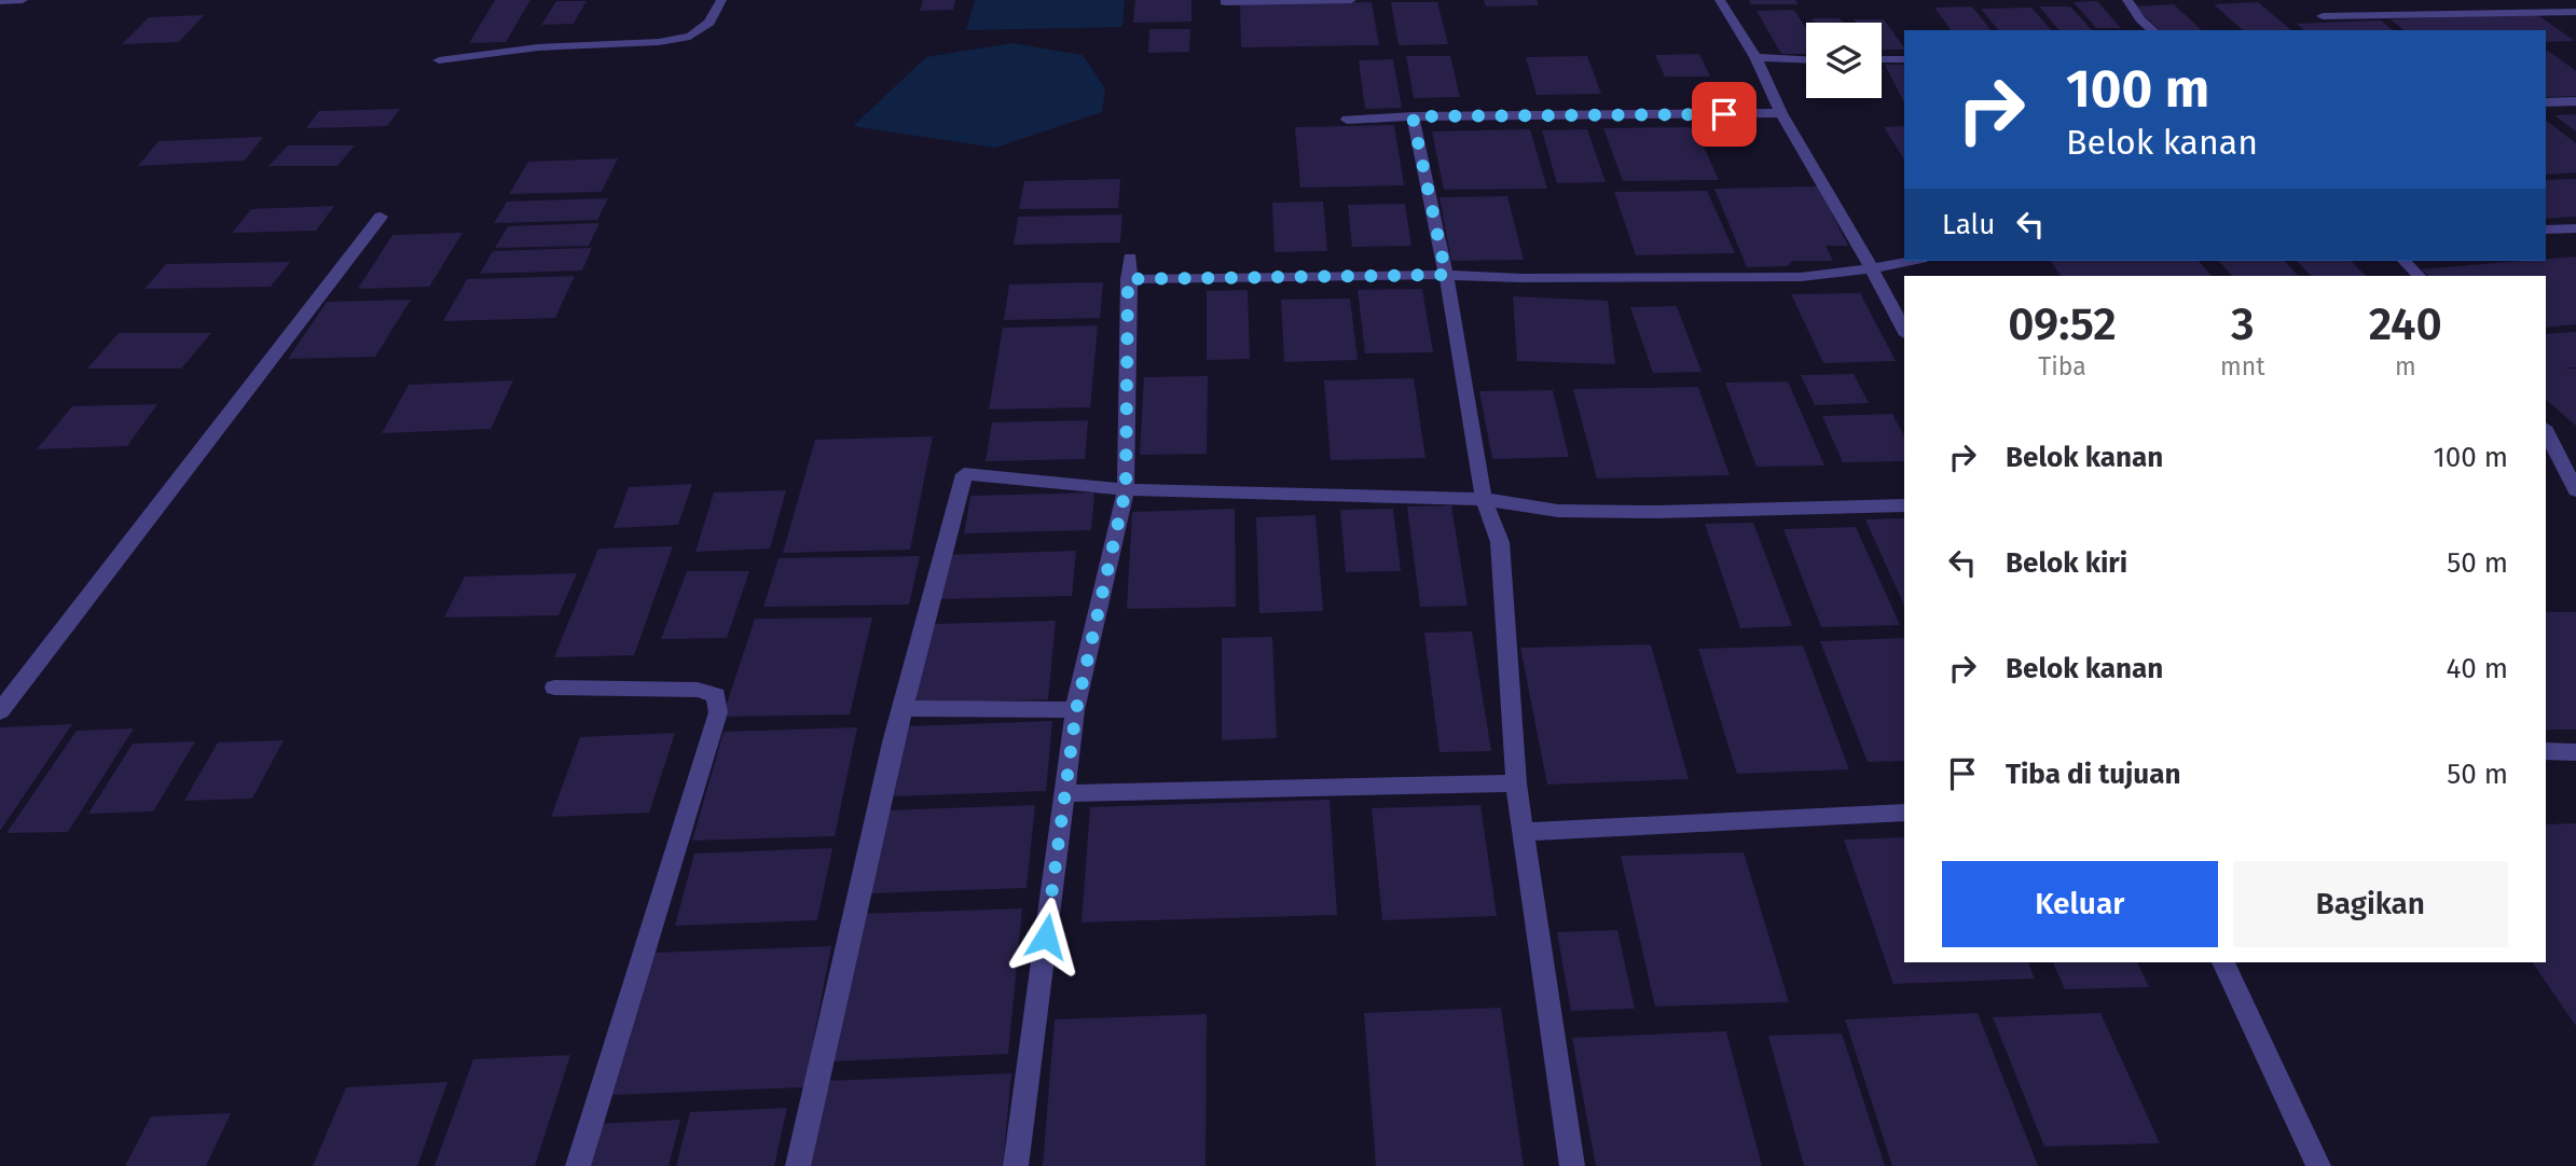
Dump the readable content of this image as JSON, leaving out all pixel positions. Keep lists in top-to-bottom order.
{
  "page": {
    "turn": ["100 m", "Belok kanan"],
    "then": "Lalu",
    "eta": [
      "09:52",
      "Tiba",
      "3",
      "mnt",
      "240",
      "m"
    ],
    "list": [
      {
        "name": "Belok kanan",
        "value": "100 m"
      },
      {
        "name": "Belok kiri",
        "value": "50 m"
      },
      {
        "name": "Belok kanan",
        "value": "40 m"
      },
      {
        "name": "Tiba di tujuan",
        "value": "50 m"
      }
    ],
    "buttons": ["Keluar", "Bagikan"]
  }
}
